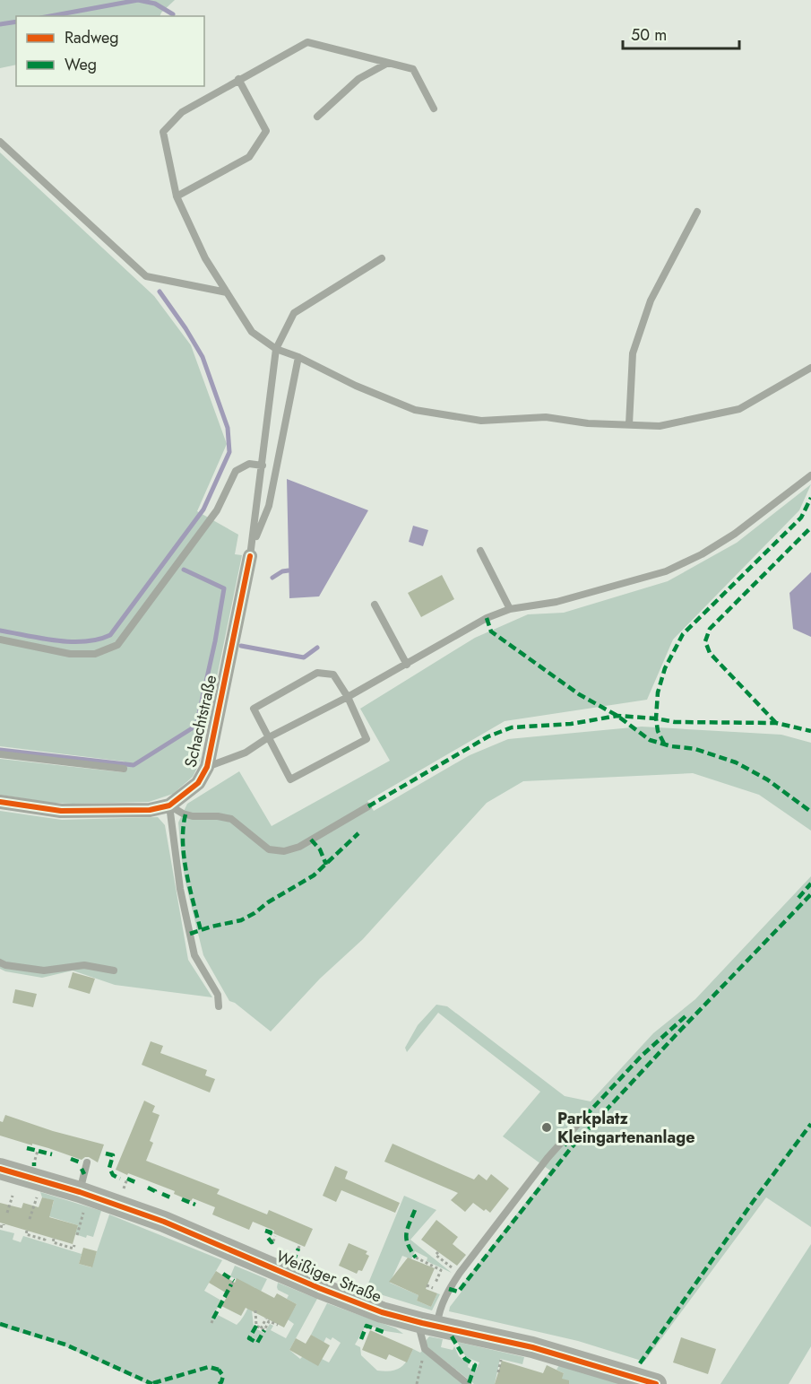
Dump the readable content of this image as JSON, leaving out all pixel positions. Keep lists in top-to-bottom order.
{
  "streets": {
    "street": ["Schachtstraße", "Weißiger Straße"]
  },
  "places": ["Parkplatz Kleingartenanlage"],
  "legend": ["Radweg", "Weg"],
  "scale_bar": "50 m"
}
